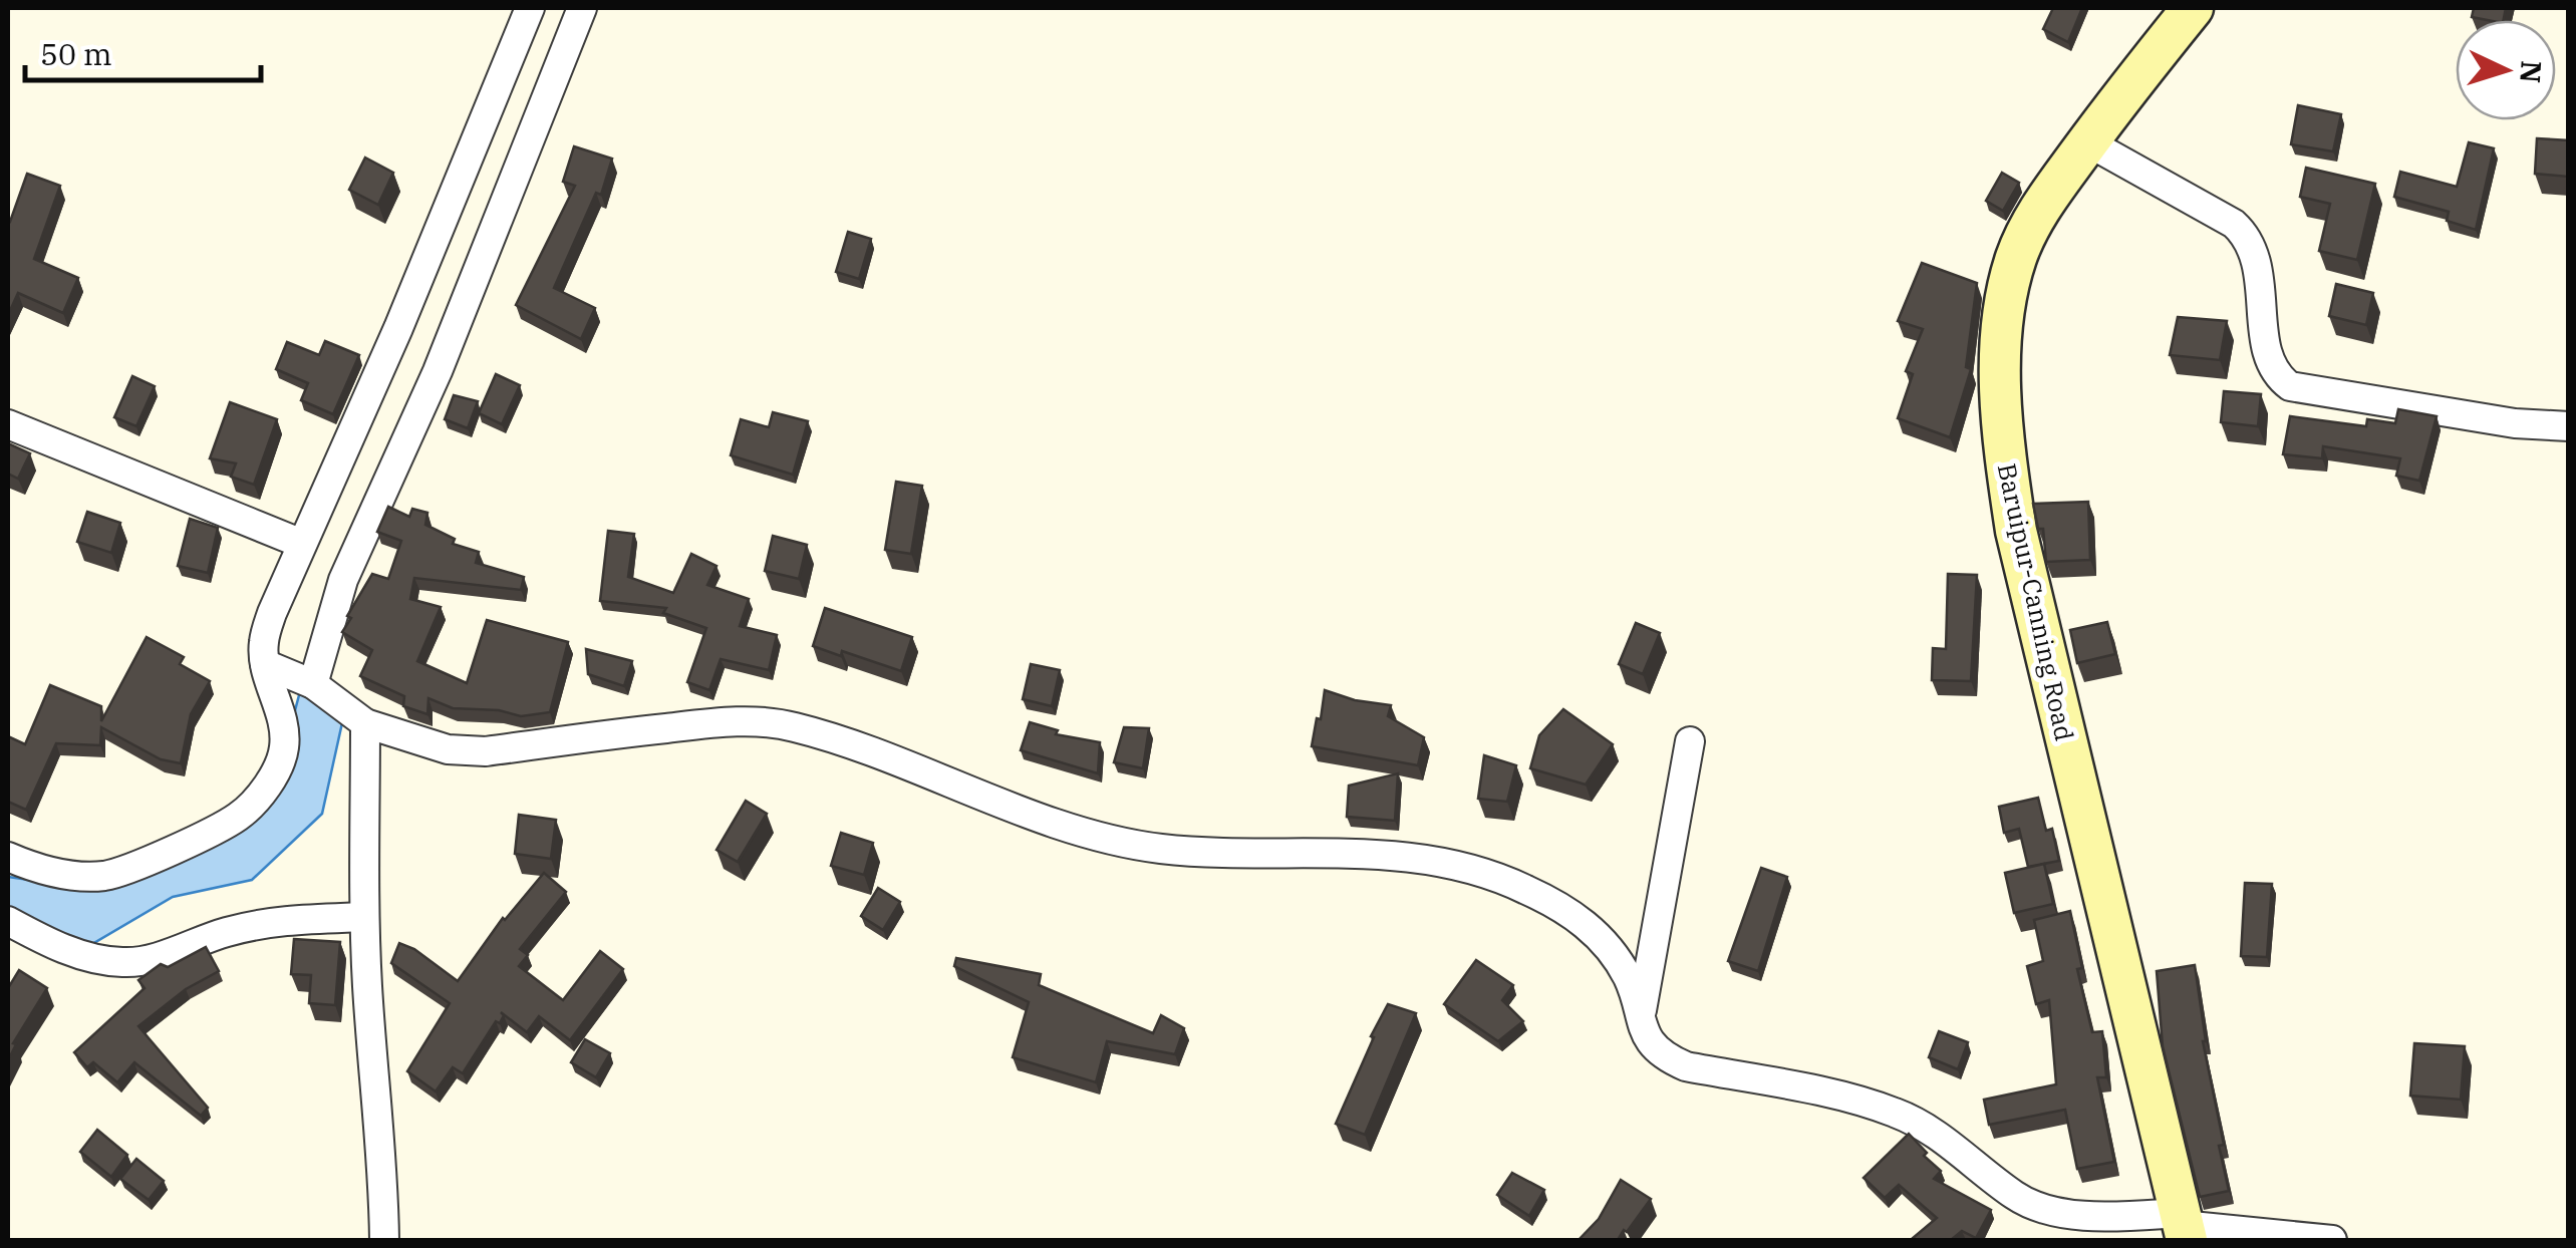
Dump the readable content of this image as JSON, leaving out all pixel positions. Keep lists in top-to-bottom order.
{
  "streets": {
    "main road": ["Baruipur-Canning Road"]
  },
  "scale_bar": "50 m",
  "north": "right"
}
